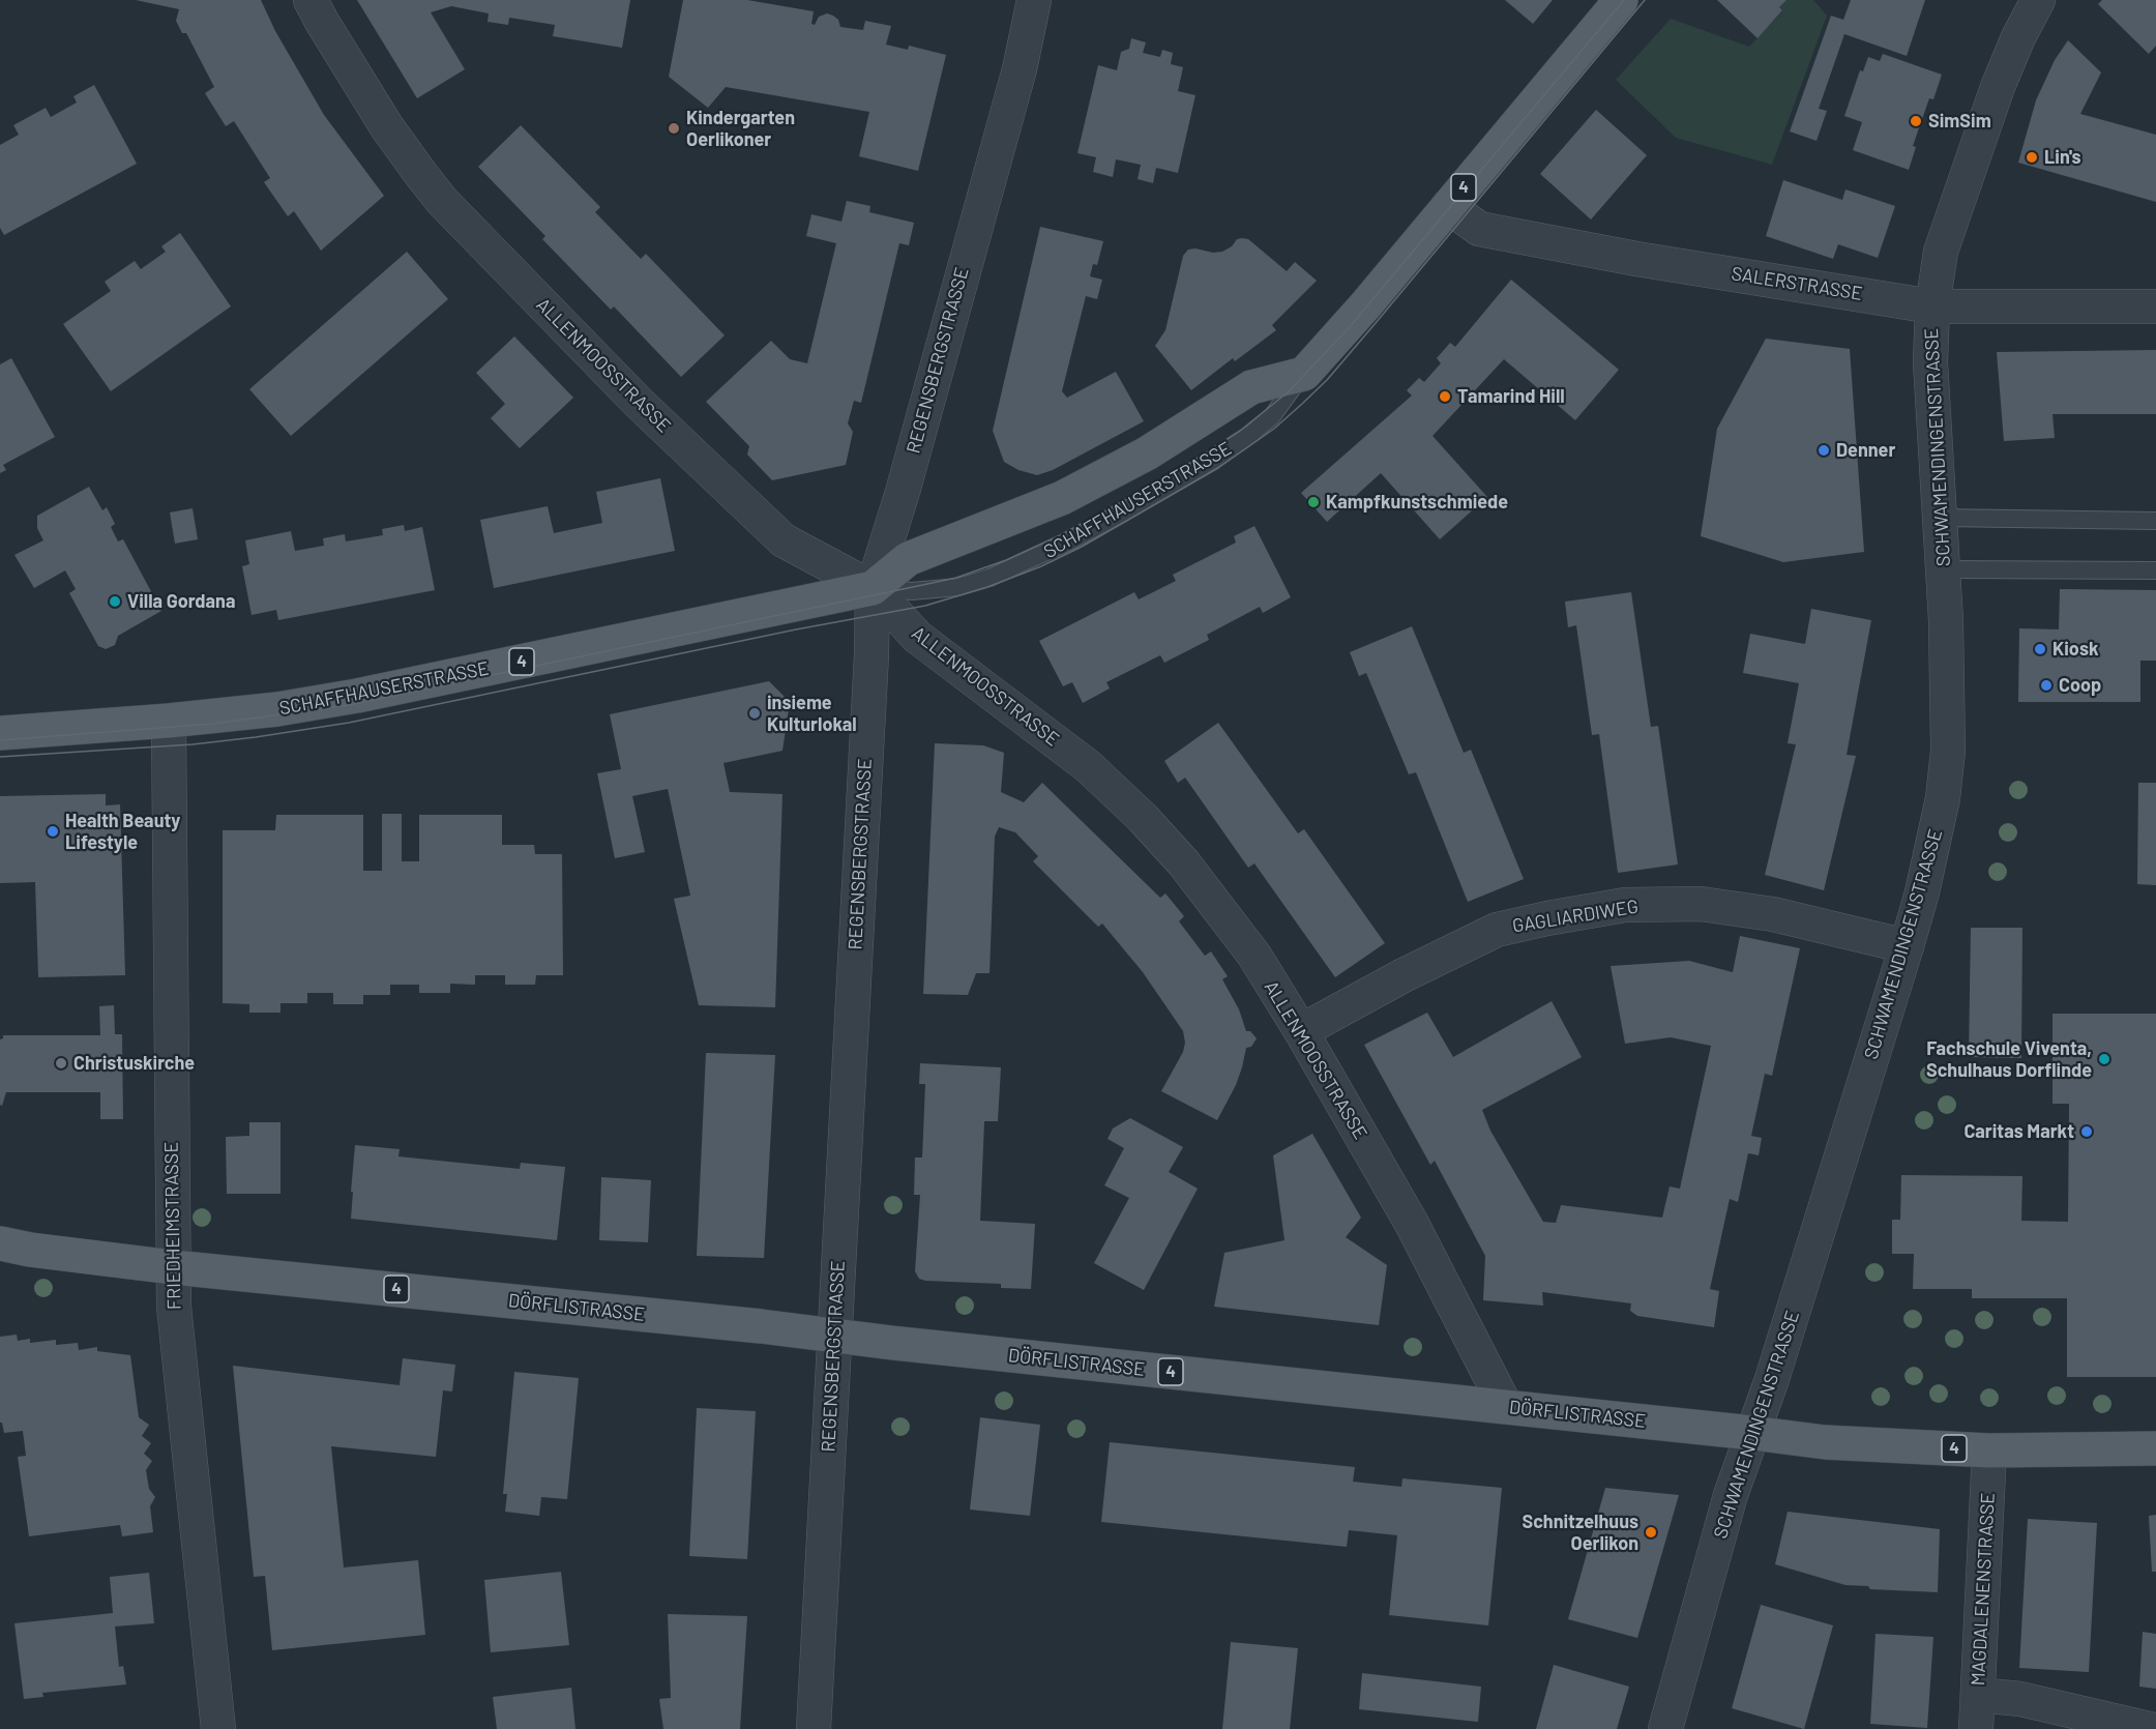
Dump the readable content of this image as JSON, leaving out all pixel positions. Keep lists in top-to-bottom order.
{
  "streets": {
    "main road": ["4", "SCHAFFHAUSERSTRASSE", "DÖRFLISTRASSE"],
    "street": [
      "SALERSTRASSE",
      "REGENSBERGSTRASSE",
      "ALLENMOOSSTRASSE",
      "SCHWAMENDINGENSTRASSE",
      "GAGLIARDIWEG",
      "FRIEDHEIMSTRASSE",
      "MAGDALENENSTRASSE"
    ]
  },
  "crossings": [
    ["SALERSTRASSE", "SCHWAMENDINGENSTRASSE"],
    ["SALERSTRASSE", "SCHAFFHAUSERSTRASSE"],
    ["REGENSBERGSTRASSE", "ALLENMOOSSTRASSE"],
    ["REGENSBERGSTRASSE", "SCHAFFHAUSERSTRASSE"],
    ["REGENSBERGSTRASSE", "DÖRFLISTRASSE"],
    ["ALLENMOOSSTRASSE", "SCHAFFHAUSERSTRASSE"],
    ["ALLENMOOSSTRASSE", "GAGLIARDIWEG"],
    ["ALLENMOOSSTRASSE", "DÖRFLISTRASSE"],
    ["SCHWAMENDINGENSTRASSE", "GAGLIARDIWEG"],
    ["SCHWAMENDINGENSTRASSE", "DÖRFLISTRASSE"],
    ["SCHAFFHAUSERSTRASSE", "FRIEDHEIMSTRASSE"],
    ["FRIEDHEIMSTRASSE", "DÖRFLISTRASSE"],
    ["DÖRFLISTRASSE", "MAGDALENENSTRASSE"]
  ],
  "places": [
    "SimSim",
    "Kindergarten Oerlikoner",
    "Lin's",
    "Tamarind Hill",
    "Denner",
    "Kampfkunstschmiede",
    "Villa Gordana",
    "Kiosk",
    "Coop",
    "insieme Kulturlokal",
    "Health Beauty Lifestyle",
    "Fachschule Viventa, Schulhaus Dorflinde",
    "Christuskirche",
    "Caritas Markt",
    "Schnitzelhuus Oerlikon"
  ]
}
